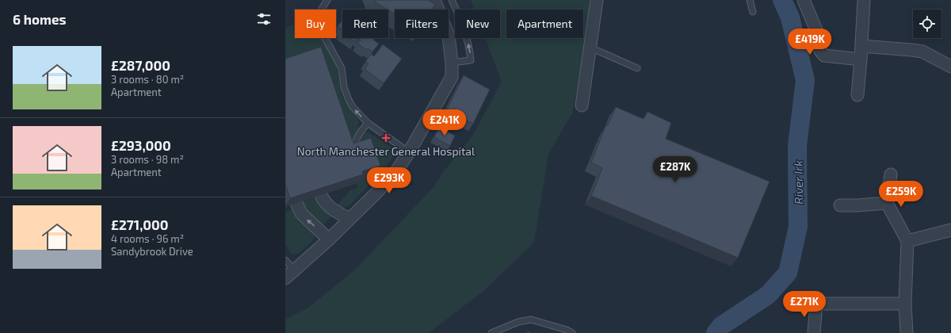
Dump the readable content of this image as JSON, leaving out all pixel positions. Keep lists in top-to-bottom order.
{
  "water": ["River Irk"],
  "places": {
    "health": ["North Manchester General Hospital"]
  },
  "page": {
    "heading": "6 homes",
    "chip": [
      "Buy",
      "Rent",
      "Filters",
      "New",
      "Apartment"
    ],
    "price": [
      "£419K",
      "£241K",
      "£287K",
      "£293K",
      "£259K",
      "£271K"
    ],
    "list": [
      {
        "name": "£287,000",
        "note": "3 rooms · 80 m² · Apartment"
      },
      {
        "name": "£293,000",
        "note": "3 rooms · 98 m² · Apartment"
      },
      {
        "name": "£271,000",
        "note": "4 rooms · 96 m² · Sandybrook Drive"
      }
    ]
  }
}
